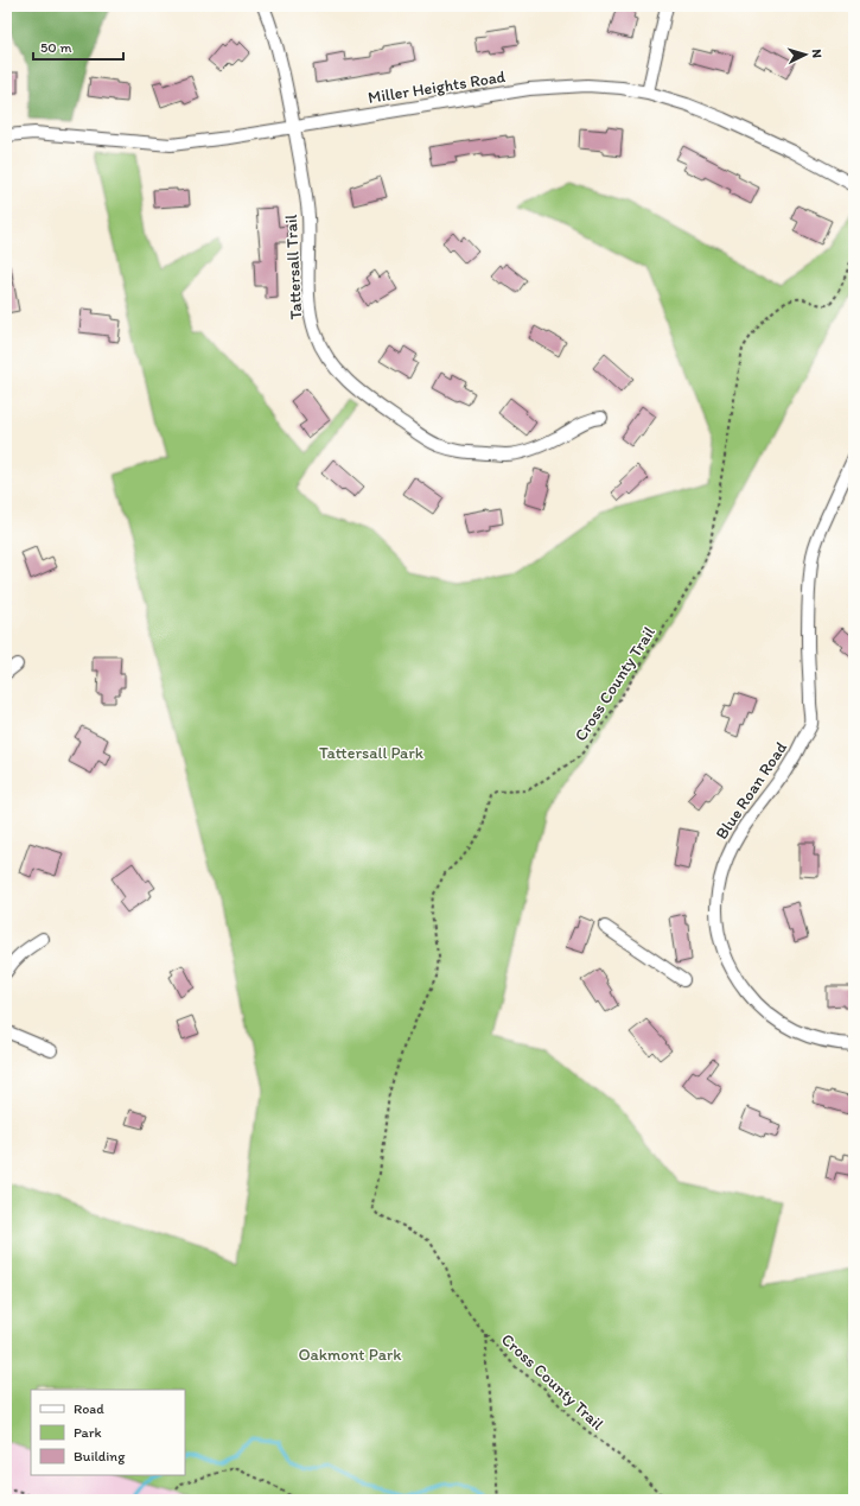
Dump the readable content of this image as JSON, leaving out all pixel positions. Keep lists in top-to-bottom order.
{
  "streets": {
    "street": ["Miller Heights Road", "Tattersall Trail", "Blue Roan Road"],
    "path": ["Cross County Trail"]
  },
  "crossings": [
    ["Miller Heights Road", "Tattersall Trail"]
  ],
  "parks": ["Tattersall Park", "Oakmont Park"],
  "legend": ["Road", "Park", "Building"],
  "scale_bar": "50 m",
  "north": "right"
}
